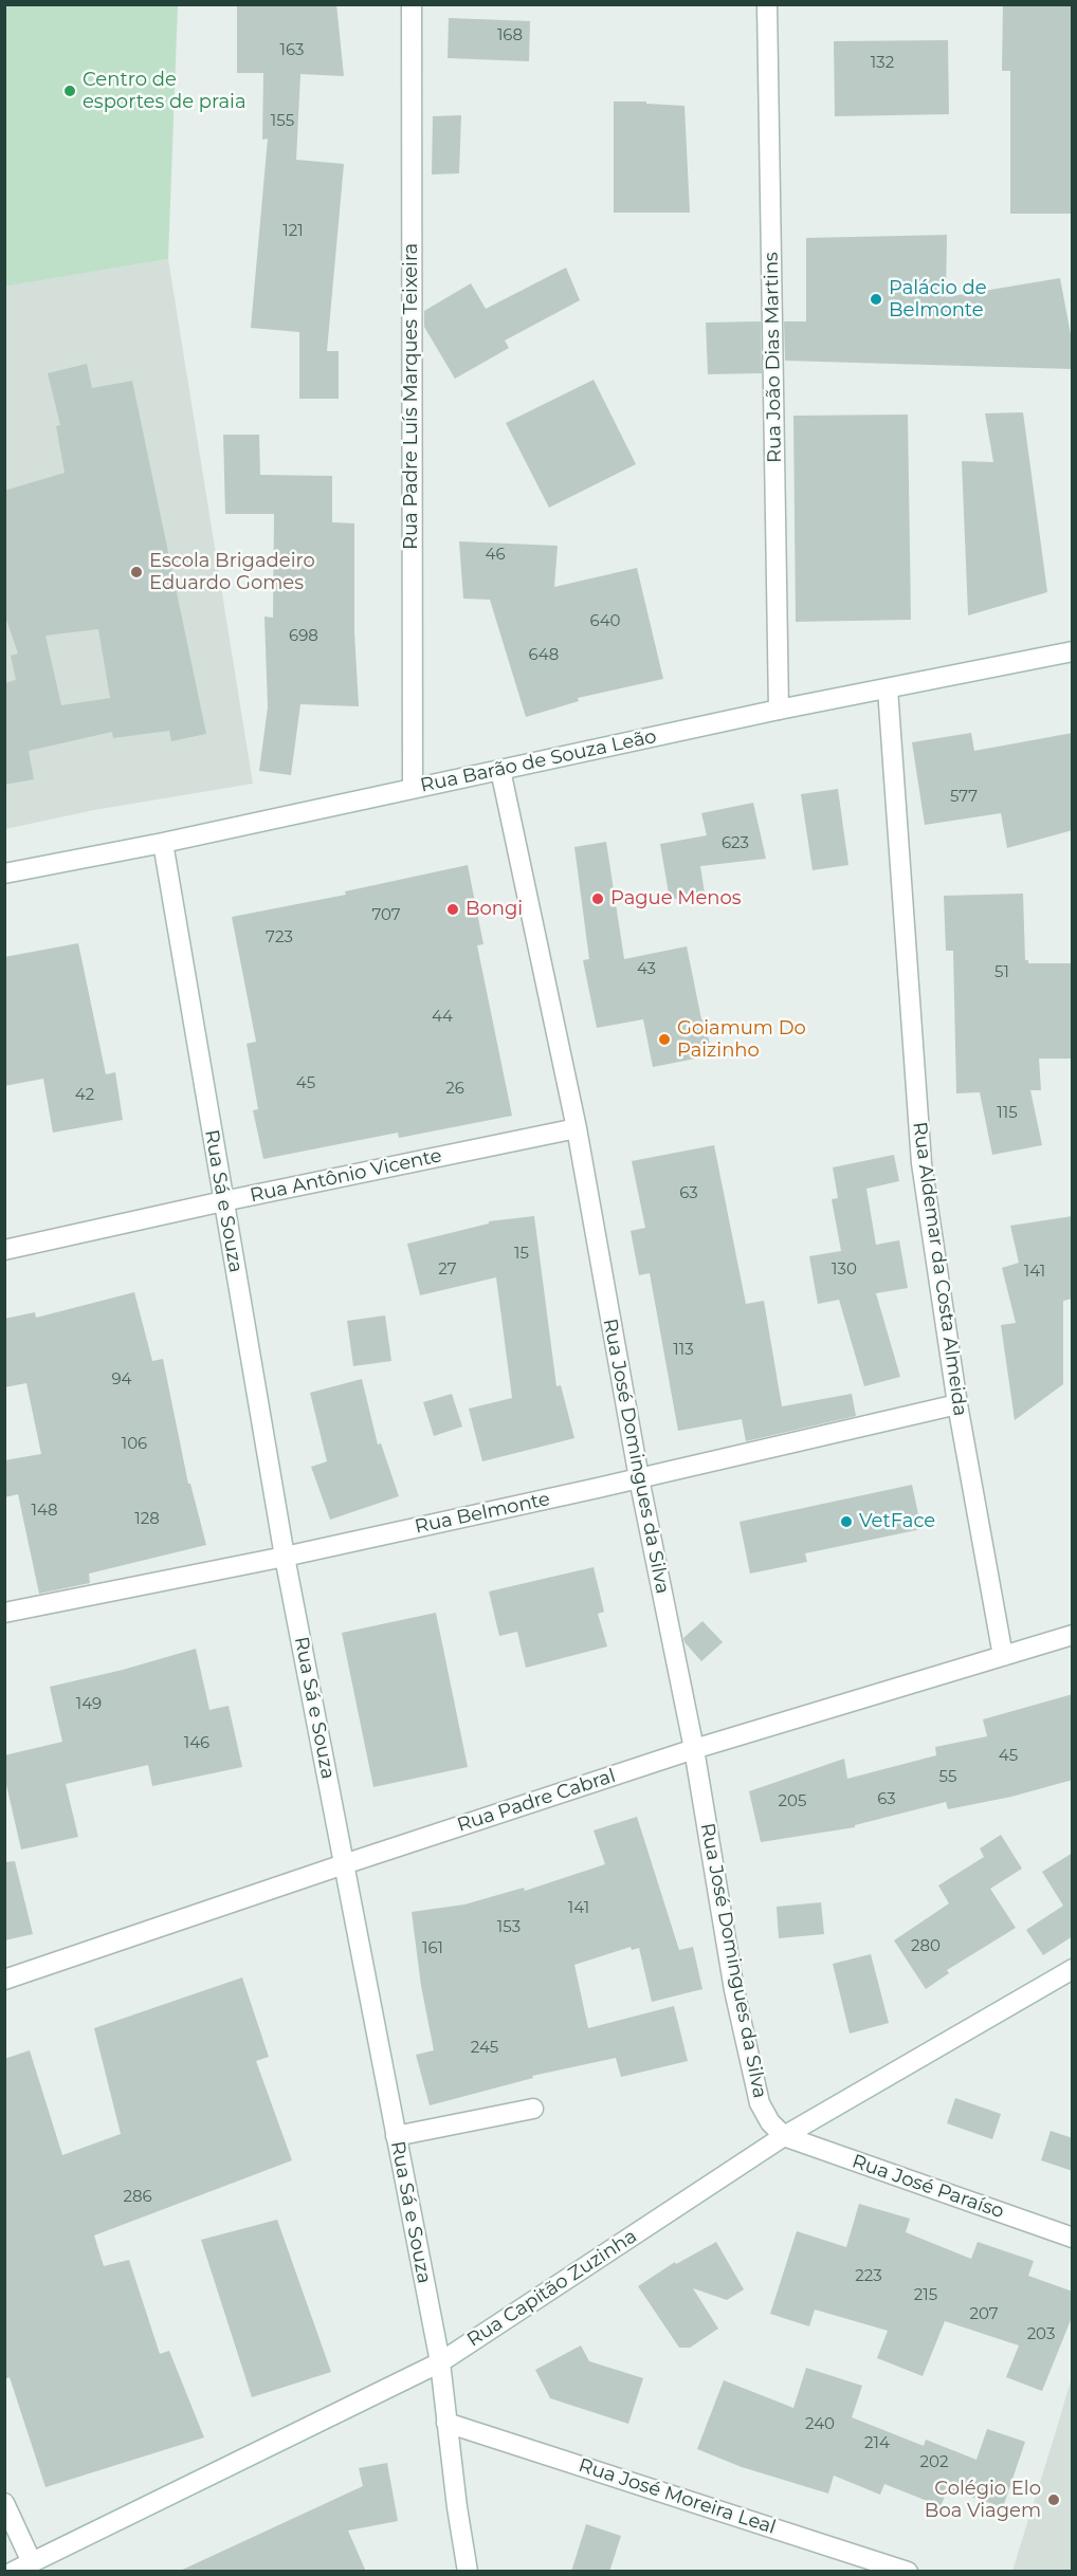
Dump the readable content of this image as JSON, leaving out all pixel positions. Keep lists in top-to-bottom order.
{
  "streets": {
    "street": [
      "Rua João Dias Martins",
      "Rua Padre Luís Marques Teixeira",
      "Rua Barão de Souza Leão",
      "Rua Antônio Vicente",
      "Rua Sá e Souza",
      "Rua Aldemar da Costa Almeida",
      "Rua José Domingues da Silva",
      "Rua Belmonte",
      "Rua Padre Cabral",
      "Rua José Paraíso",
      "Rua Capitão Zuzinha",
      "Rua José Moreira Leal"
    ]
  },
  "crossings": [
    ["Rua João Dias Martins", "Rua Barão de Souza Leão"],
    ["Rua Padre Luís Marques Teixeira", "Rua Barão de Souza Leão"],
    ["Rua Barão de Souza Leão", "Rua Sá e Souza"],
    ["Rua Barão de Souza Leão", "Rua Aldemar da Costa Almeida"],
    ["Rua Barão de Souza Leão", "Rua José Domingues da Silva"],
    ["Rua Antônio Vicente", "Rua Sá e Souza"],
    ["Rua Antônio Vicente", "Rua José Domingues da Silva"],
    ["Rua Sá e Souza", "Rua Belmonte"],
    ["Rua Sá e Souza", "Rua Padre Cabral"],
    ["Rua Sá e Souza", "Rua Capitão Zuzinha"],
    ["Rua Sá e Souza", "Rua José Moreira Leal"],
    ["Rua Aldemar da Costa Almeida", "Rua Belmonte"],
    ["Rua Aldemar da Costa Almeida", "Rua Padre Cabral"],
    ["Rua José Domingues da Silva", "Rua Belmonte"],
    ["Rua José Domingues da Silva", "Rua Padre Cabral"],
    ["Rua José Domingues da Silva", "Rua José Paraíso"],
    ["Rua José Domingues da Silva", "Rua Capitão Zuzinha"],
    ["Rua José Paraíso", "Rua Capitão Zuzinha"]
  ],
  "places": [
    "Centro de esportes de praia",
    "Palácio de Belmonte",
    "Escola Brigadeiro Eduardo Gomes",
    "Pague Menos",
    "Bongi",
    "Goiamum Do Paizinho",
    "VetFace",
    "Colégio Elo Boa Viagem"
  ],
  "house_numbers": [
    "168",
    "163",
    "132",
    "155",
    "121",
    "46",
    "640",
    "698",
    "648",
    "577",
    "623",
    "707",
    "723",
    "43",
    "51",
    "44",
    "45",
    "26",
    "42",
    "115",
    "63",
    "15",
    "27",
    "130",
    "141",
    "113",
    "94",
    "106",
    "148",
    "128",
    "149",
    "146",
    "45",
    "55",
    "63",
    "205",
    "141",
    "153",
    "280",
    "161",
    "245",
    "286",
    "223",
    "215",
    "207",
    "203",
    "240",
    "214",
    "202"
  ]
}
